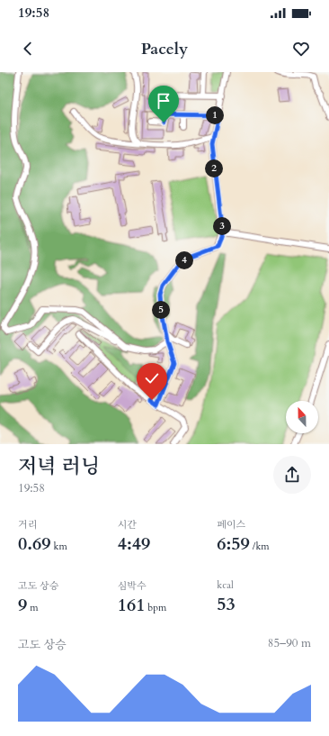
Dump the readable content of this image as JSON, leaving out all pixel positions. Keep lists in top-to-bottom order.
{
  "north": "top",
  "page": {
    "status": "19:58",
    "header": "Pacely",
    "pins": [
      "1",
      "2",
      "3",
      "4",
      "5"
    ],
    "heading": ["저녁 러닝", "19:58"],
    "stats": [
      ["거리", "0.69 km"],
      ["시간", "4:49"],
      ["페이스", "6:59 /km"],
      ["고도 상승", "9 m"],
      ["심박수", "161 bpm"],
      ["kcal", "53"]
    ],
    "chart": ["고도 상승", "85–90 m"]
  }
}
